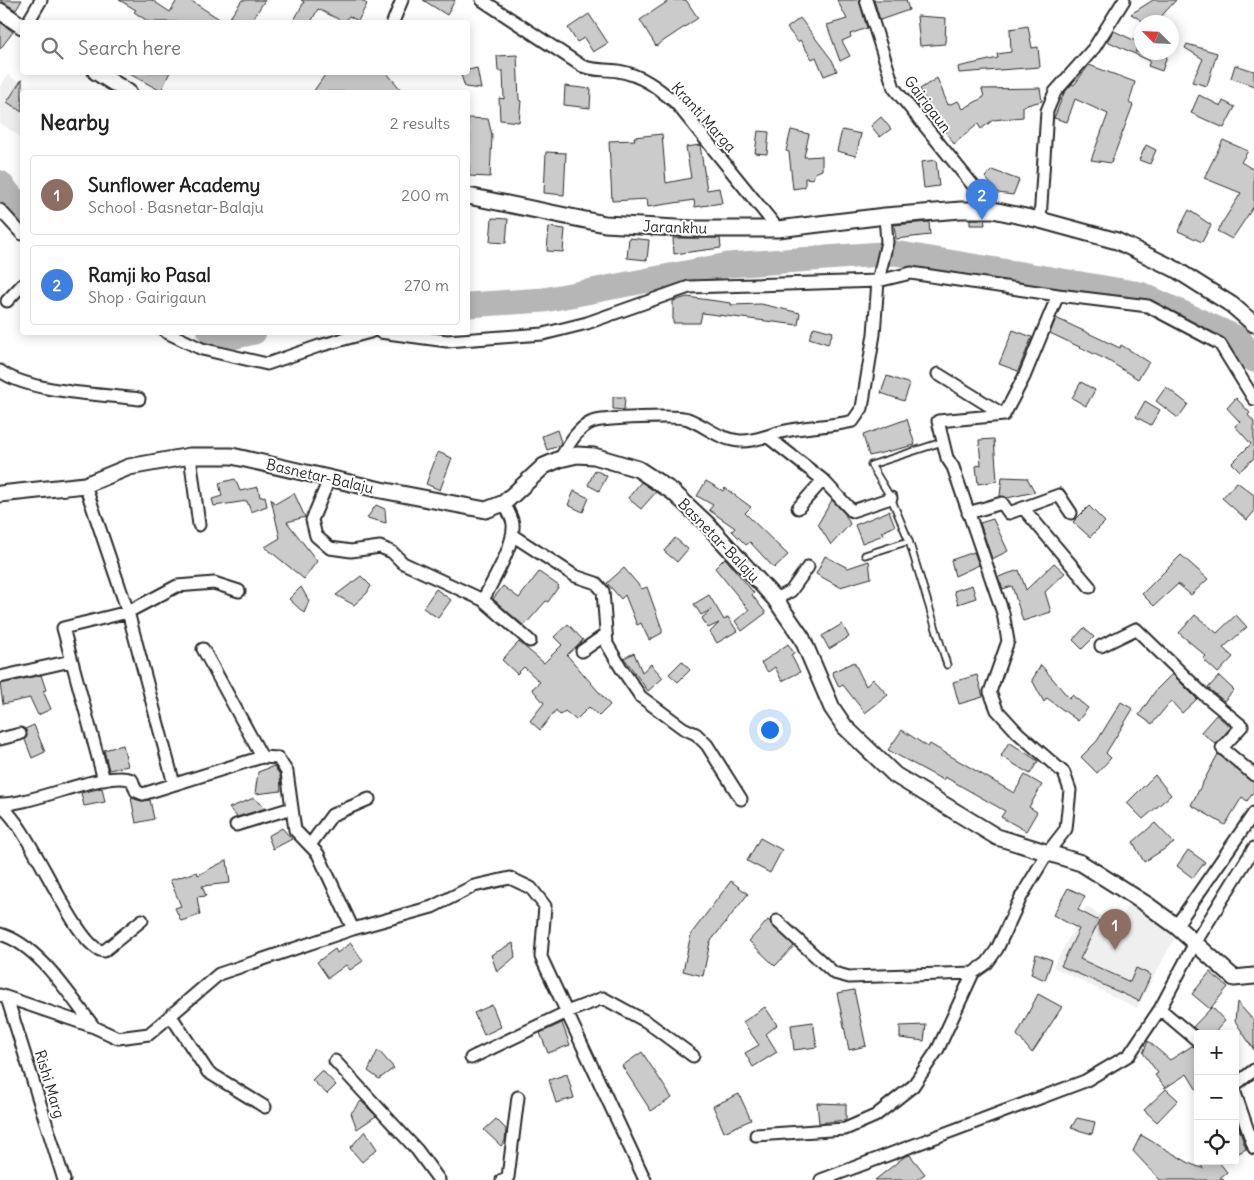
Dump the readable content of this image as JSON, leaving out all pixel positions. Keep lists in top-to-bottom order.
{
  "streets": {
    "street": [
      "Gairigaun",
      "Kranti Marga",
      "Jarankhu",
      "Basnetar-Balaju",
      "Rishi Marg"
    ]
  },
  "crossings": [
    ["Gairigaun", "Jarankhu"],
    ["Kranti Marga", "Jarankhu"]
  ],
  "north": "top left",
  "page": {
    "search": "Search here",
    "heading": ["Nearby", "2 results"],
    "list": [
      {
        "mark": "1",
        "name": "Sunflower Academy",
        "note": "School · Basnetar-Balaju",
        "value": "200 m"
      },
      {
        "mark": "2",
        "name": "Ramji ko Pasal",
        "note": "Shop · Gairigaun",
        "value": "270 m"
      }
    ],
    "pins": ["2", "1"],
    "map_buttons": ["+", "−"]
  }
}
